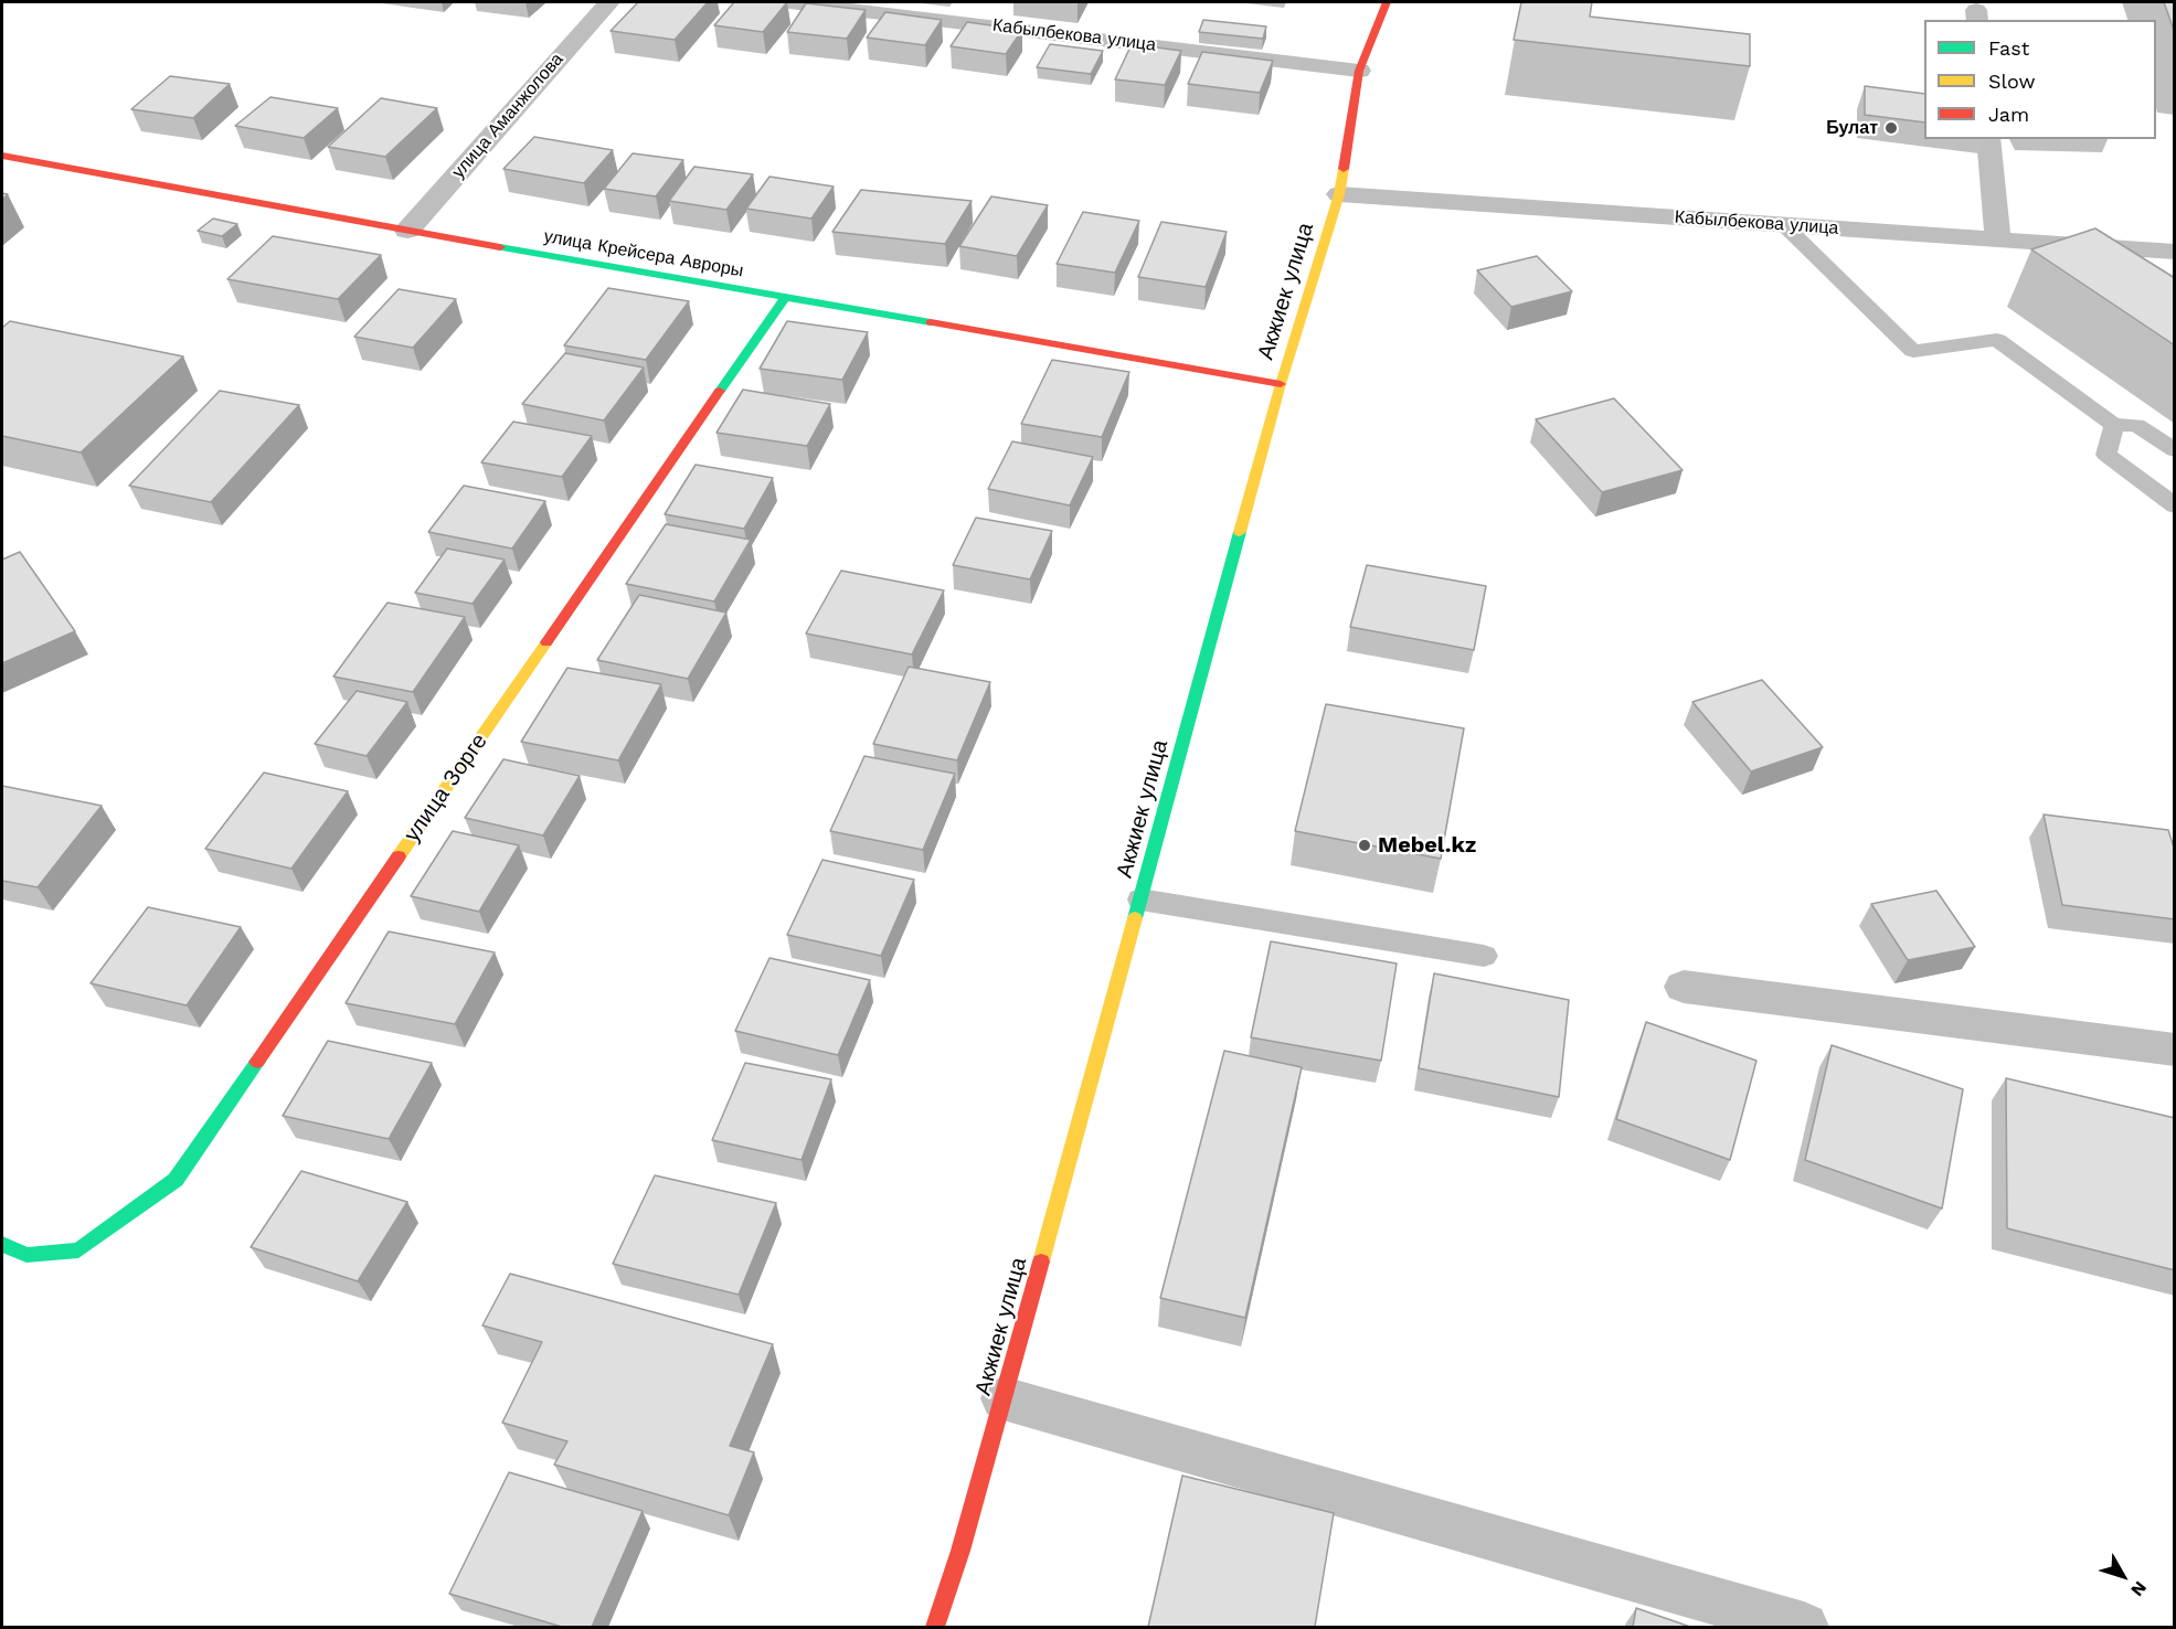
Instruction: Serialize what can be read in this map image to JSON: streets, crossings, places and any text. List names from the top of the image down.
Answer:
{
  "streets": {
    "street": [
      "Кабылбекова улица",
      "улица Аманжолова",
      "улица Крейсера Авроры",
      "Акжиек улица",
      "улица Зорге"
    ]
  },
  "crossings": [
    ["Кабылбекова улица", "Акжиек улица"],
    ["улица Аманжолова", "улица Крейсера Авроры"],
    ["улица Крейсера Авроры", "Акжиек улица"],
    ["улица Крейсера Авроры", "улица Зорге"]
  ],
  "places": ["Булат", "Mebel.kz"],
  "legend": ["Fast", "Slow", "Jam"],
  "north": "bottom right"
}
